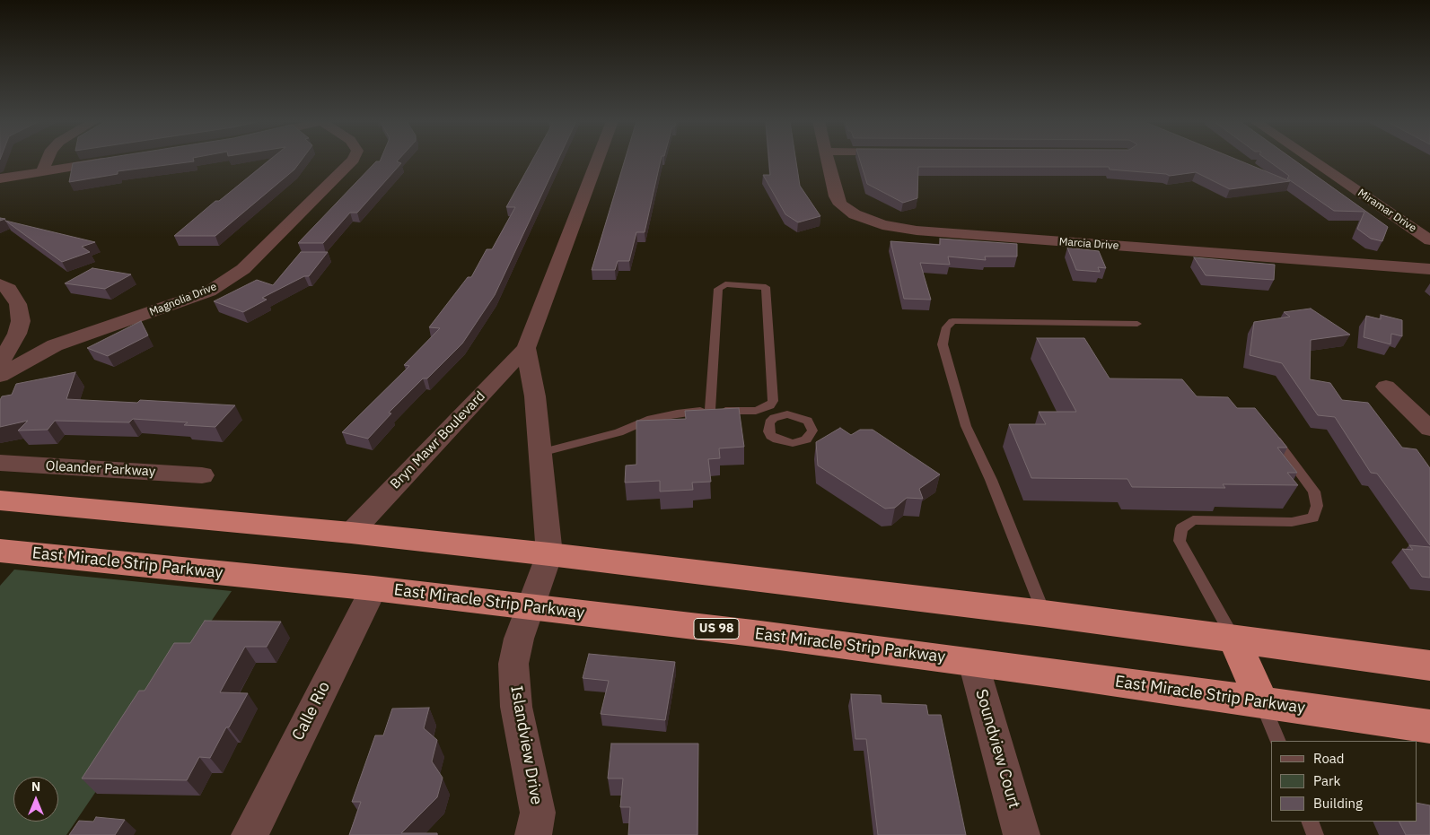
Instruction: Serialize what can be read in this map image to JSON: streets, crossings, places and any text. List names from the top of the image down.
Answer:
{
  "streets": {
    "highway": ["East Miracle Strip Parkway", "US 98"],
    "street": [
      "Miramar Drive",
      "Marcia Drive",
      "Magnolia Drive",
      "Bryn Mawr Boulevard",
      "Oleander Parkway",
      "Calle Rio",
      "Islandview Drive",
      "Soundview Court"
    ]
  },
  "crossings": [
    ["East Miracle Strip Parkway", "Calle Rio"],
    ["East Miracle Strip Parkway", "Islandview Drive"],
    ["East Miracle Strip Parkway", "Soundview Court"]
  ],
  "legend": ["Road", "Park", "Building"],
  "north": "top"
}
